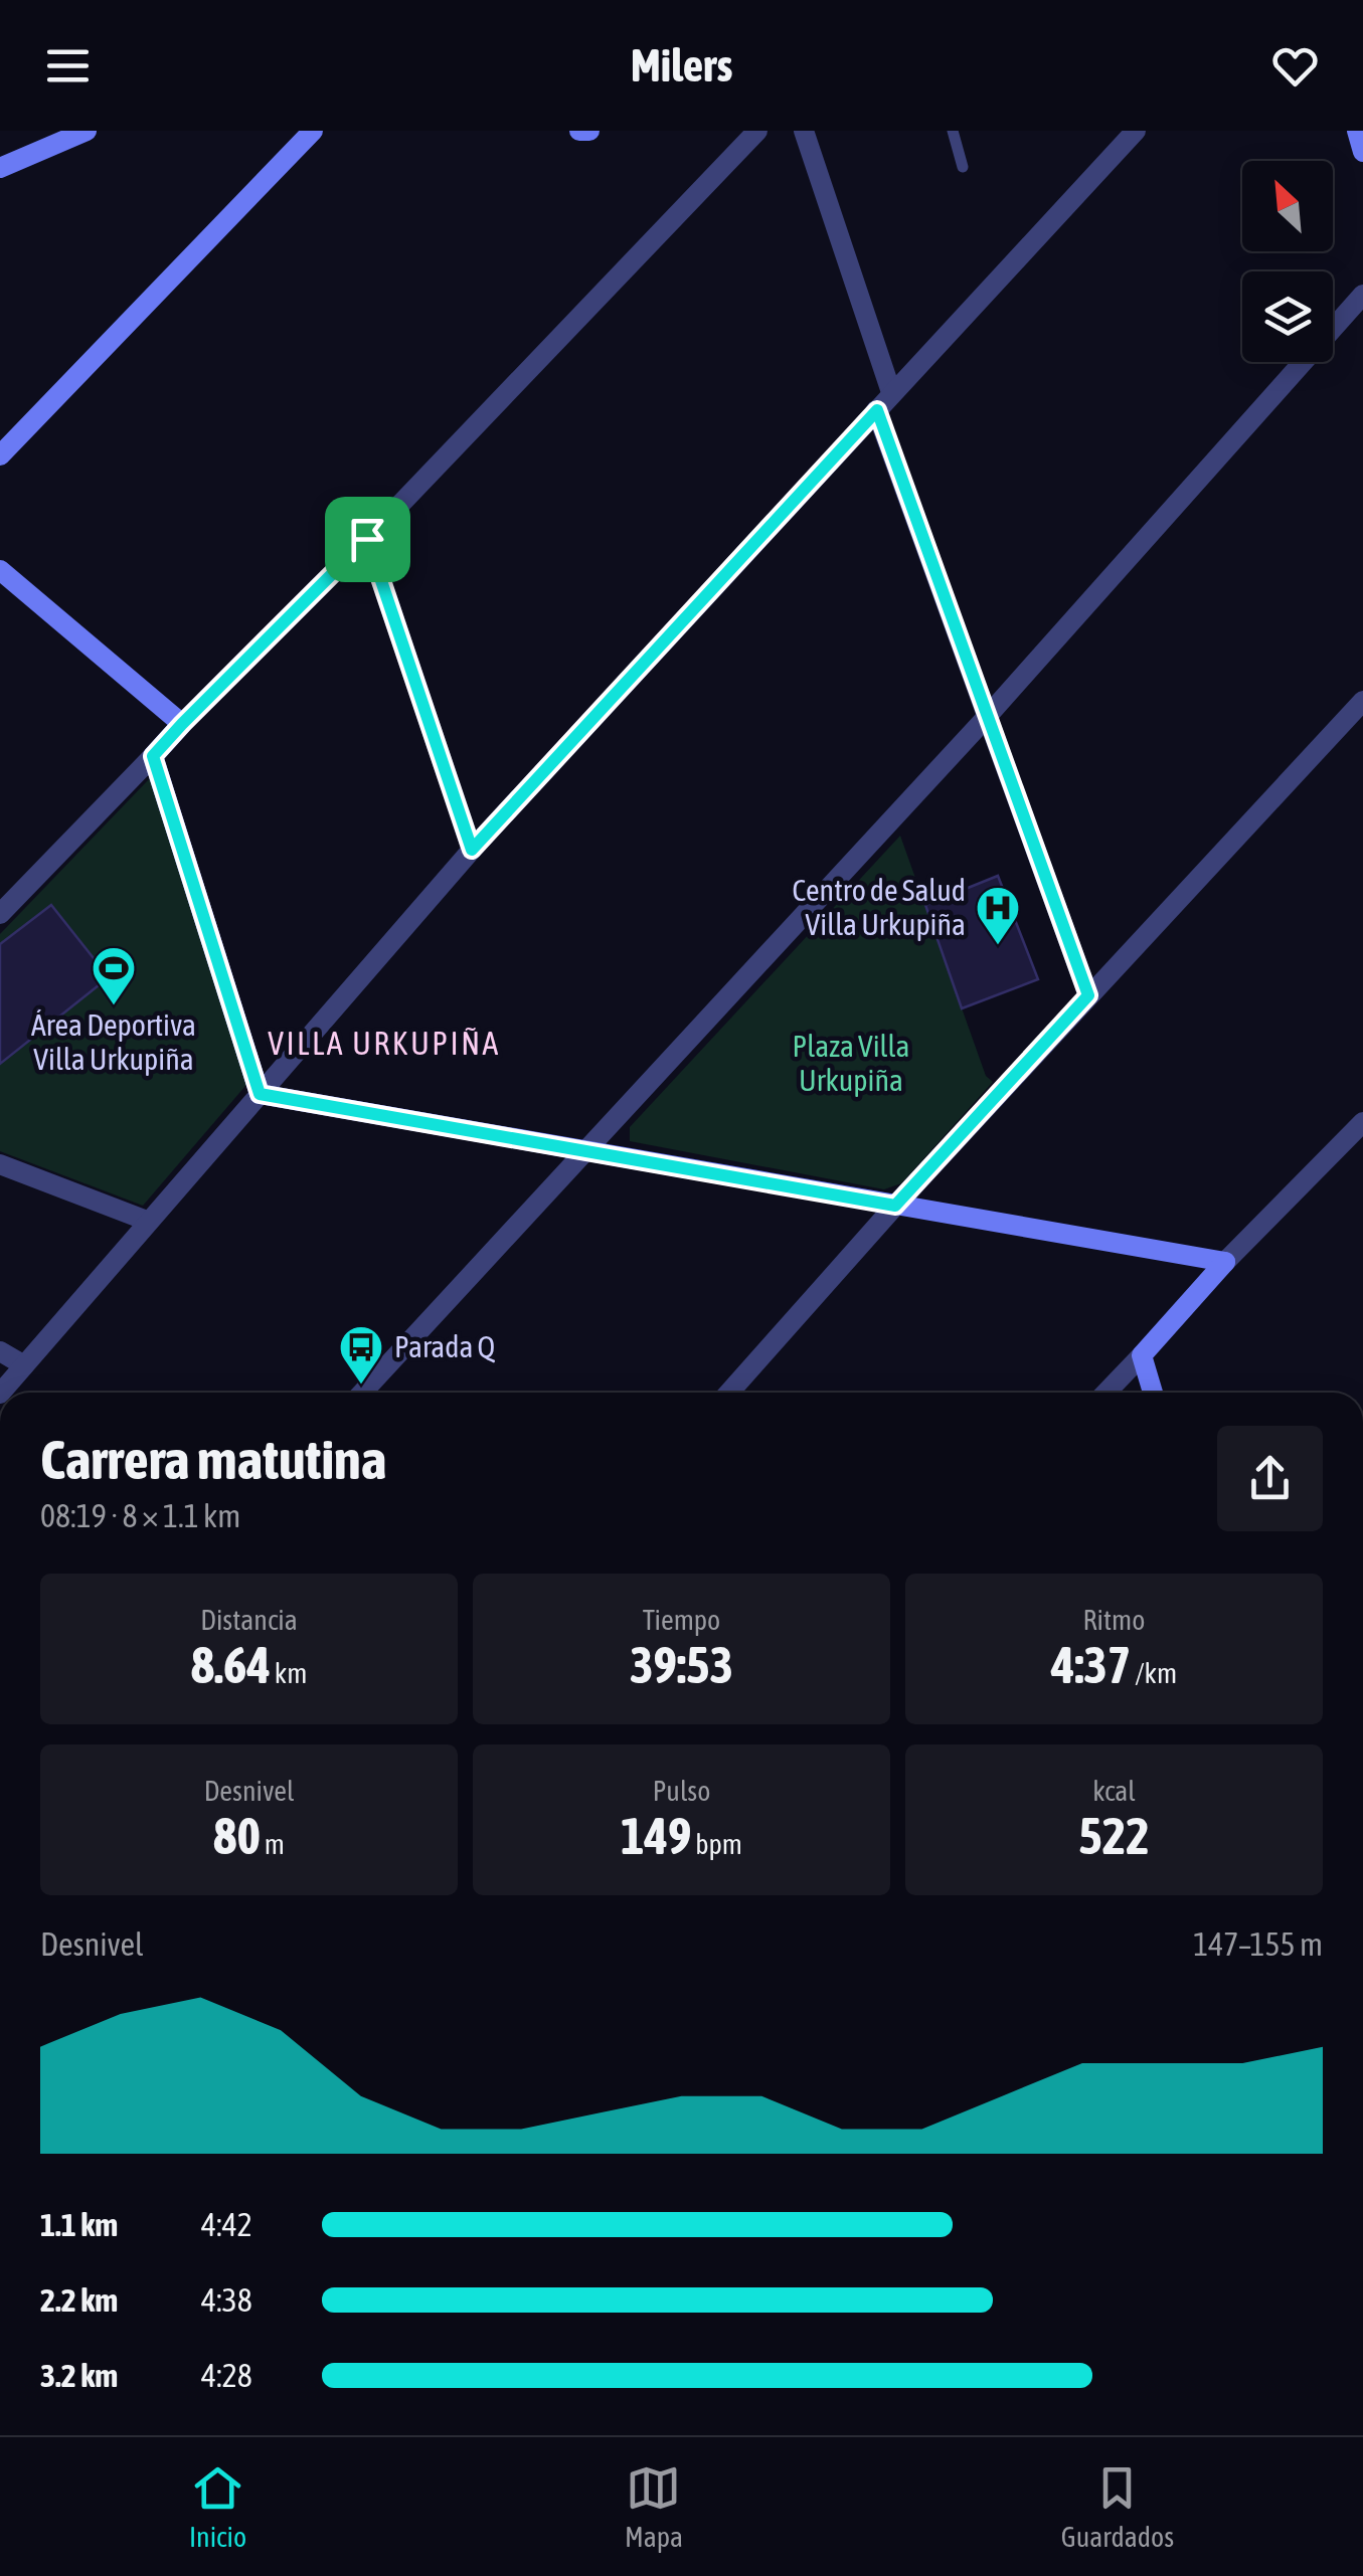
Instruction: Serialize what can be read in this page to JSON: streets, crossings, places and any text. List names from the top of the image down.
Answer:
{
  "districts": ["VILLA URKUPIÑA"],
  "parks": ["Plaza Villa Urkupiña"],
  "places": {
    "hospital": ["Centro de Salud Villa Urkupiña"],
    "sports": ["Área Deportiva Villa Urkupiña"],
    "bus stop": ["Parada Q"]
  },
  "north": "top left",
  "page": {
    "header": "Milers",
    "heading": ["Carrera matutina", "08:19 · 8 × 1.1 km"],
    "stats": [
      ["Distancia", "8.64 km"],
      ["Tiempo", "39:53"],
      ["Ritmo", "4:37 /km"],
      ["Desnivel", "80 m"],
      ["Pulso", "149 bpm"],
      ["kcal", "522"]
    ],
    "chart": ["Desnivel", "147–155 m"],
    "list": [
      {
        "name": "1.1 km",
        "note": "4:42"
      },
      {
        "name": "2.2 km",
        "note": "4:38"
      },
      {
        "name": "3.2 km",
        "note": "4:28"
      }
    ],
    "tabs": ["Inicio", "Mapa", "Guardados"]
  }
}
